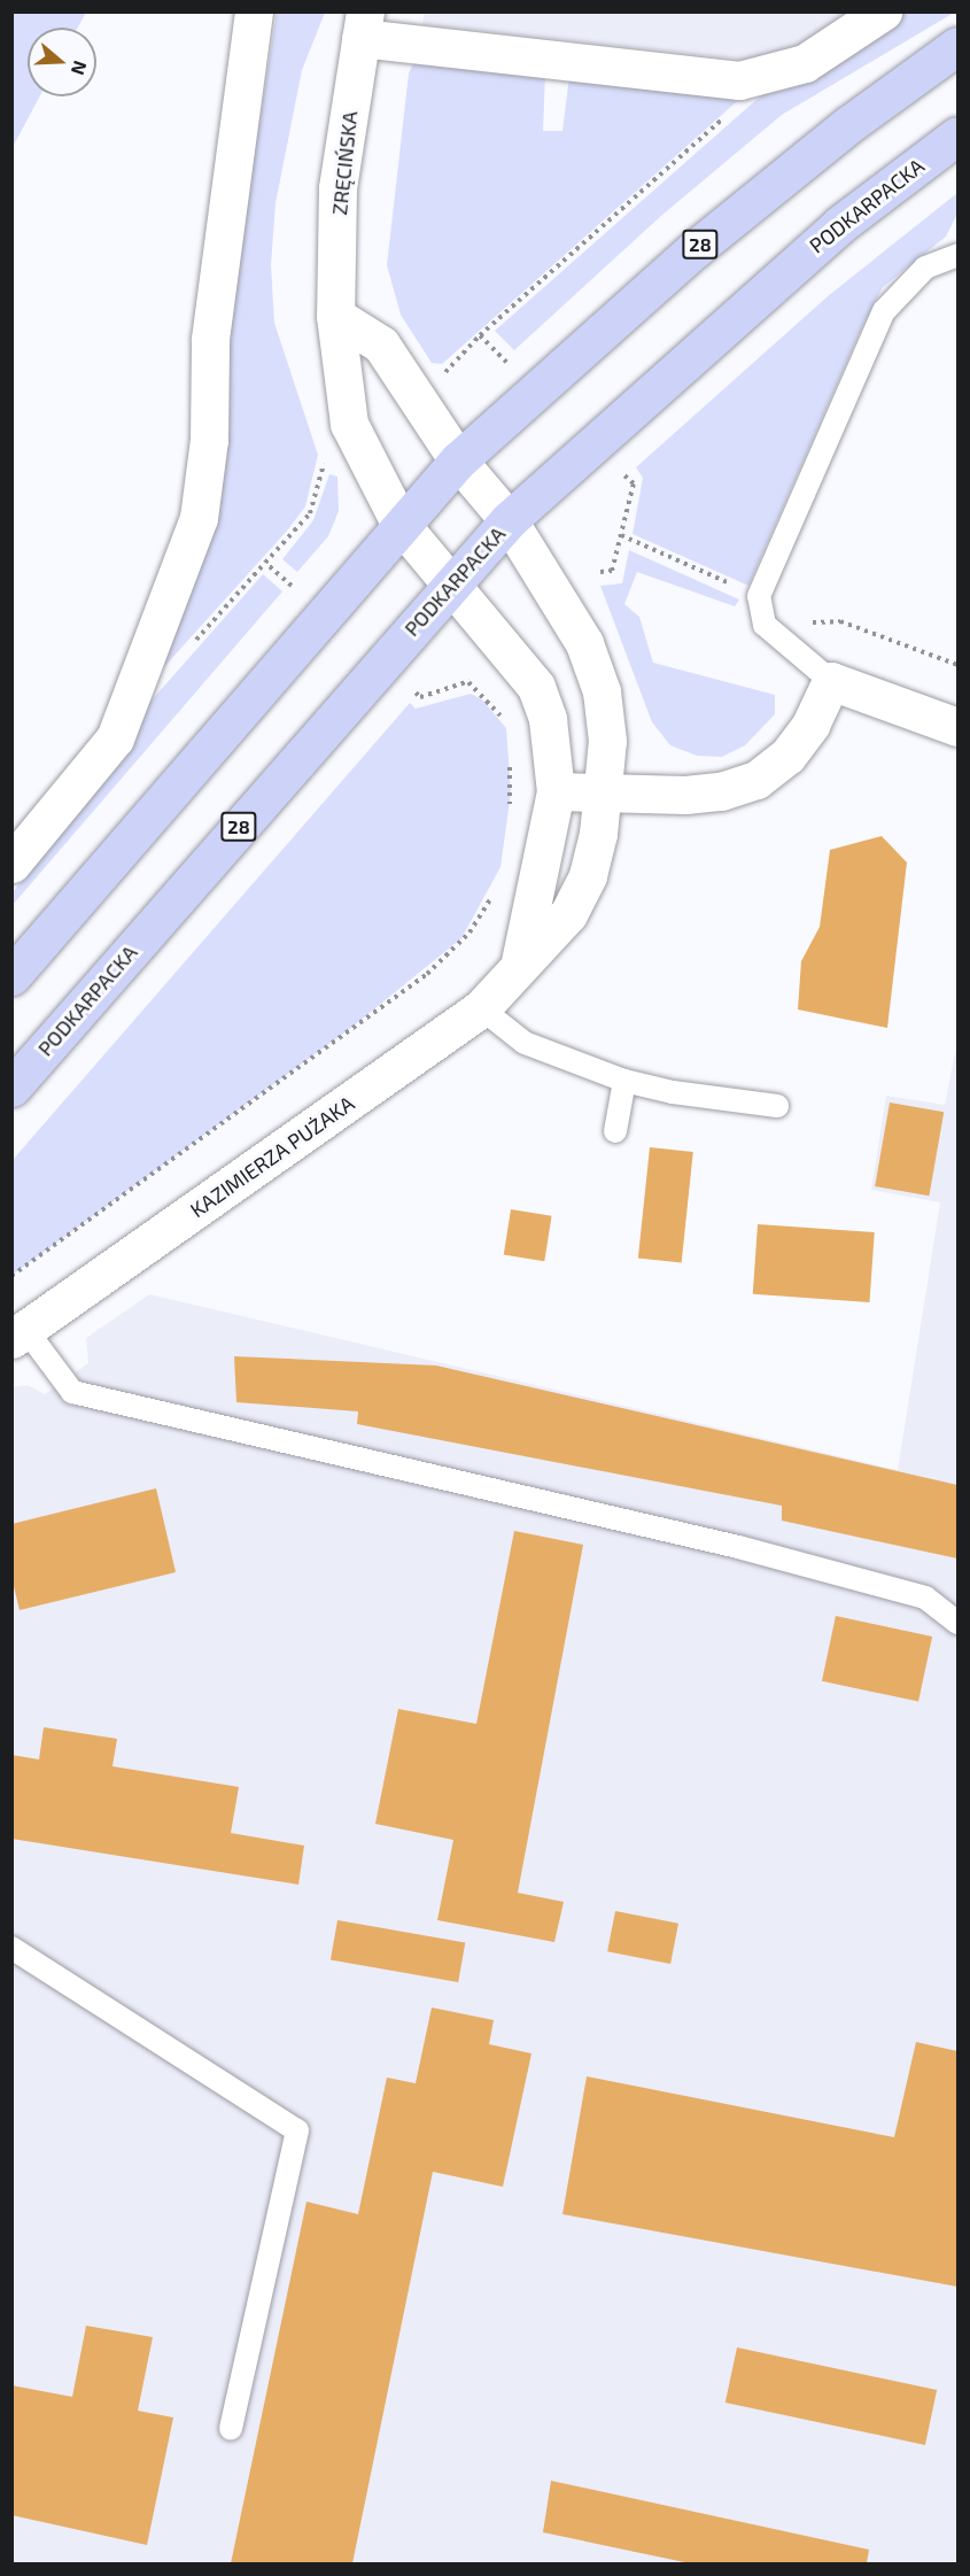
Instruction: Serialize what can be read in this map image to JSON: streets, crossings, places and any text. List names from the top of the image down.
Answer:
{
  "streets": {
    "main road": ["PODKARPACKA", "28"],
    "street": ["ZRĘCIŃSKA", "KAZIMIERZA PUŻAKA"]
  },
  "crossings": [
    ["ZRĘCIŃSKA", "PODKARPACKA"],
    ["ZRĘCIŃSKA", "28"],
    ["ZRĘCIŃSKA", "KAZIMIERZA PUŻAKA"],
    ["PODKARPACKA", "KAZIMIERZA PUŻAKA"]
  ],
  "north": "right"
}
